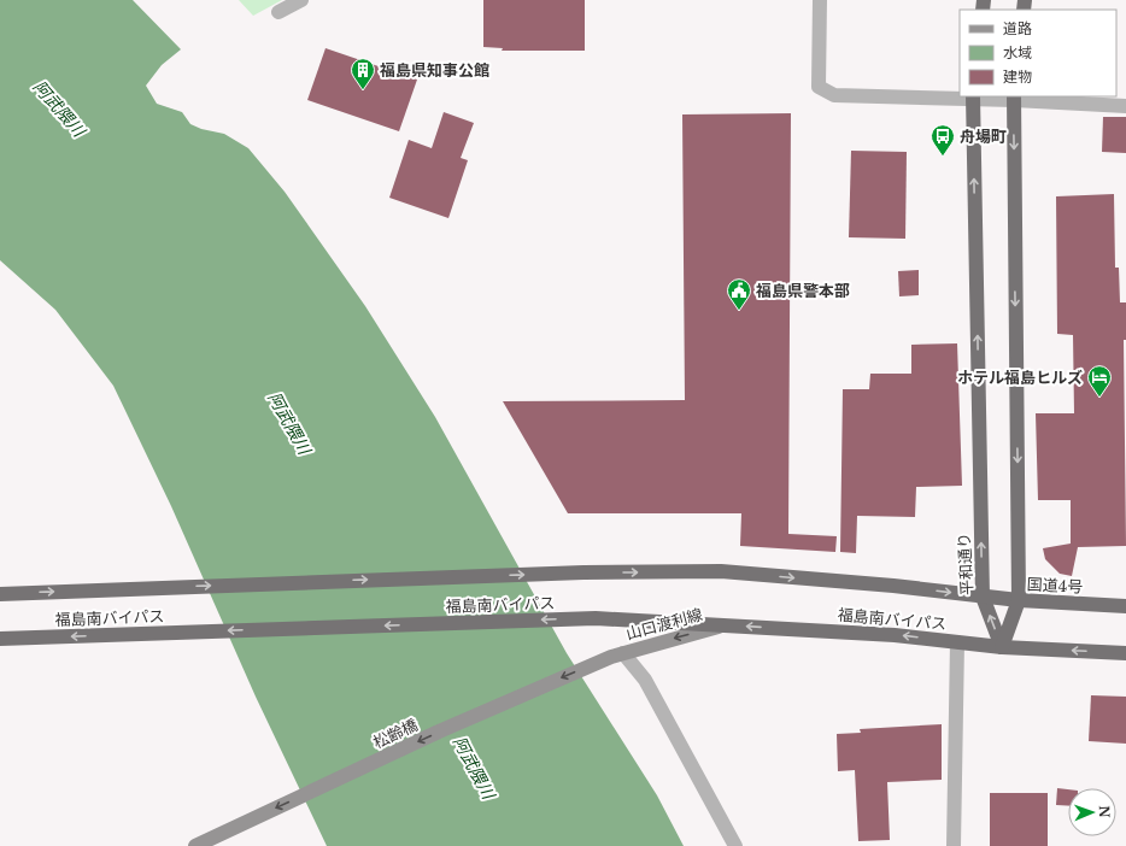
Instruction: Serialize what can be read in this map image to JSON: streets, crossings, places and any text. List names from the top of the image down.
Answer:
{
  "streets": {
    "highway": ["平和通り", "国道4号", "福島南バイパス"],
    "main road": ["山口渡利線", "松齢橋"]
  },
  "crossings": [
    ["平和通り", "国道4号"],
    ["平和通り", "福島南バイパス"],
    ["国道4号", "福島南バイパス"],
    ["福島南バイパス", "山口渡利線"],
    ["山口渡利線", "松齢橋"]
  ],
  "one_way": ["山口渡利線", "松齢橋"],
  "water": ["阿武隈川"],
  "places": {
    "building": ["福島県知事公館"],
    "bus stop": ["舟場町"],
    "public building": ["福島県警本部"],
    "hotel": ["ホテル福島ヒルズ"]
  },
  "legend": ["道路", "水域", "建物"],
  "north": "right"
}
